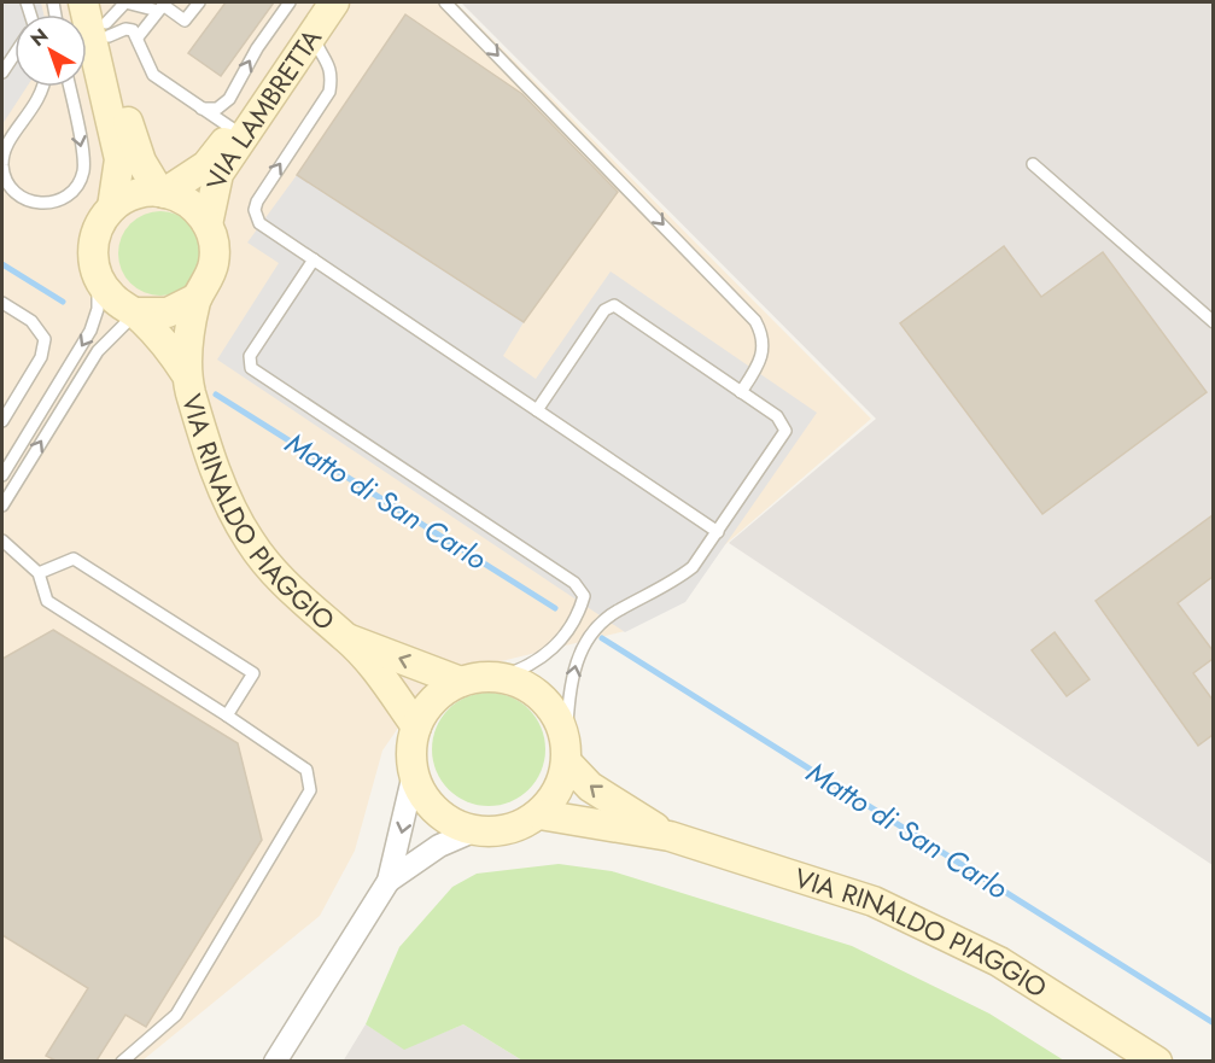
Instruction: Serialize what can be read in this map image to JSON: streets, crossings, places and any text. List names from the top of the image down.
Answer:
{
  "streets": {
    "street": ["VIA LAMBRETTA", "VIA RINALDO PIAGGIO"]
  },
  "crossings": [
    ["VIA LAMBRETTA", "VIA RINALDO PIAGGIO"]
  ],
  "water": ["Matto di San Carlo"],
  "north": "top left"
}
